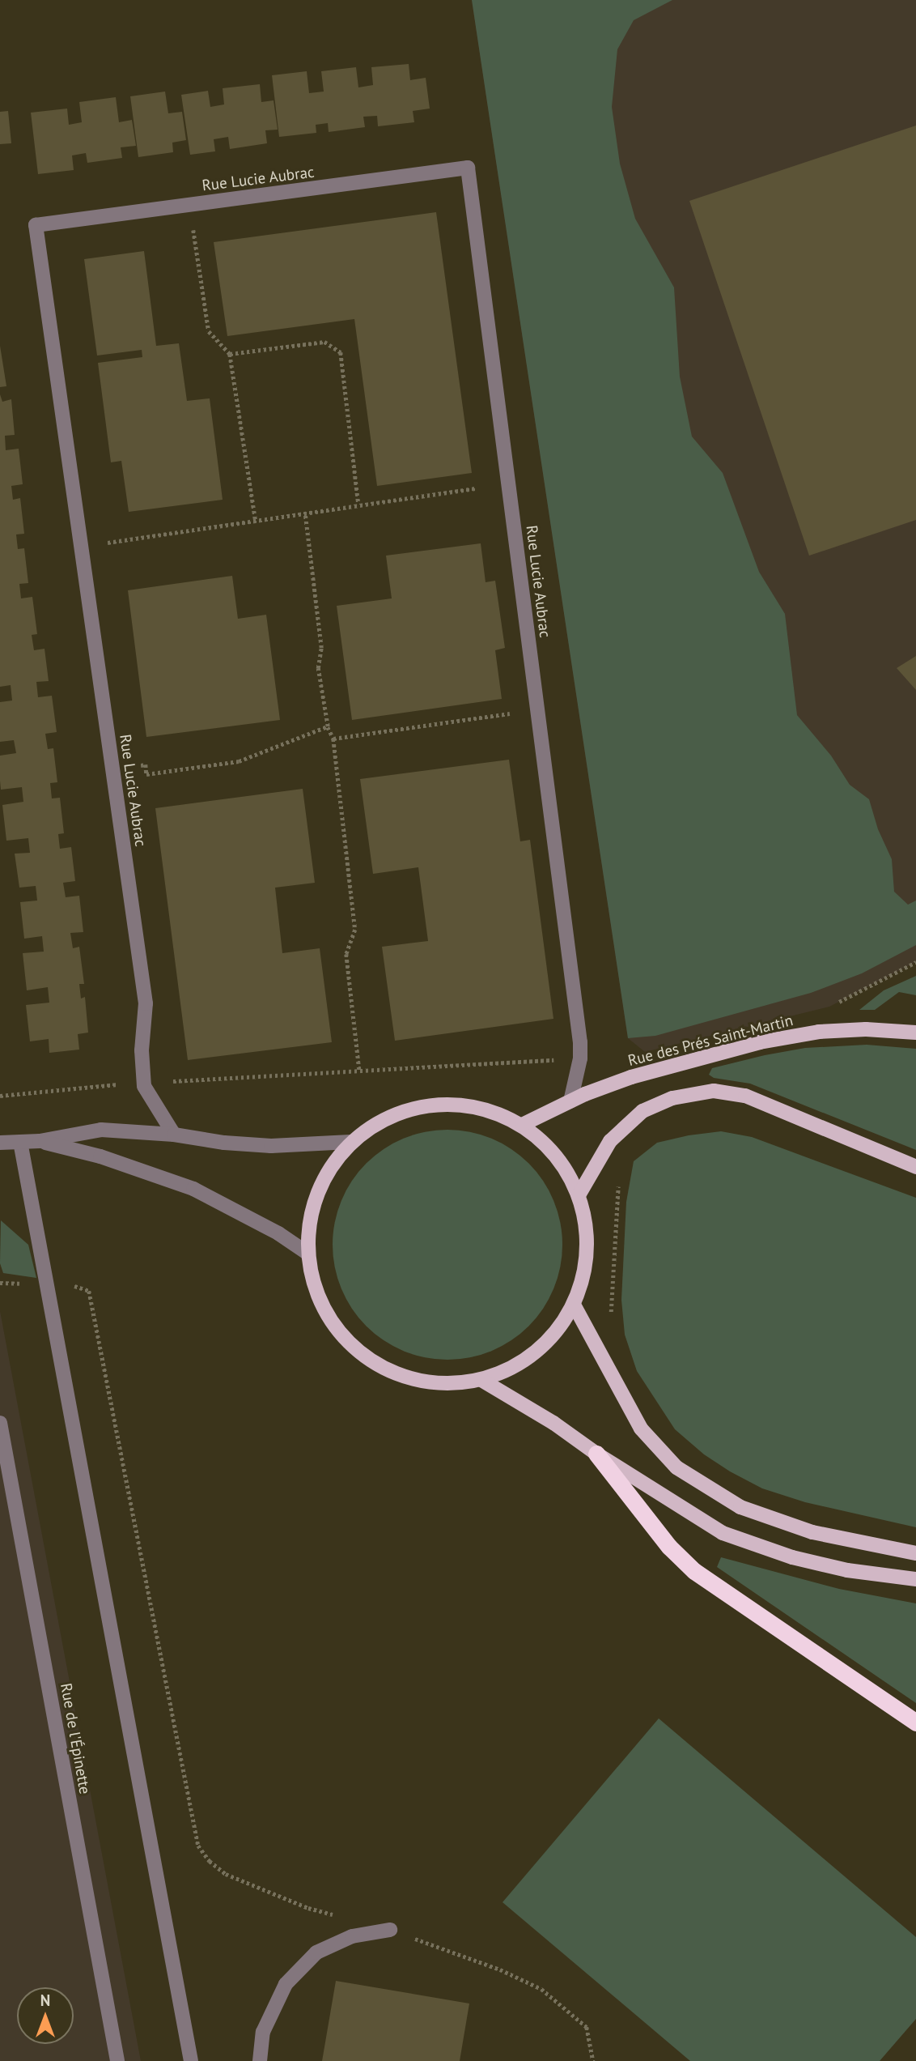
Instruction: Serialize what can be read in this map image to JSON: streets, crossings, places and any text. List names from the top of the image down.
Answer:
{
  "streets": {
    "main road": ["Rue des Prés Saint-Martin"],
    "street": ["Rue Lucie Aubrac", "Rue de l'Épinette"]
  },
  "crossings": [
    ["Rue Lucie Aubrac", "Rue des Prés Saint-Martin"]
  ],
  "north": "top"
}
